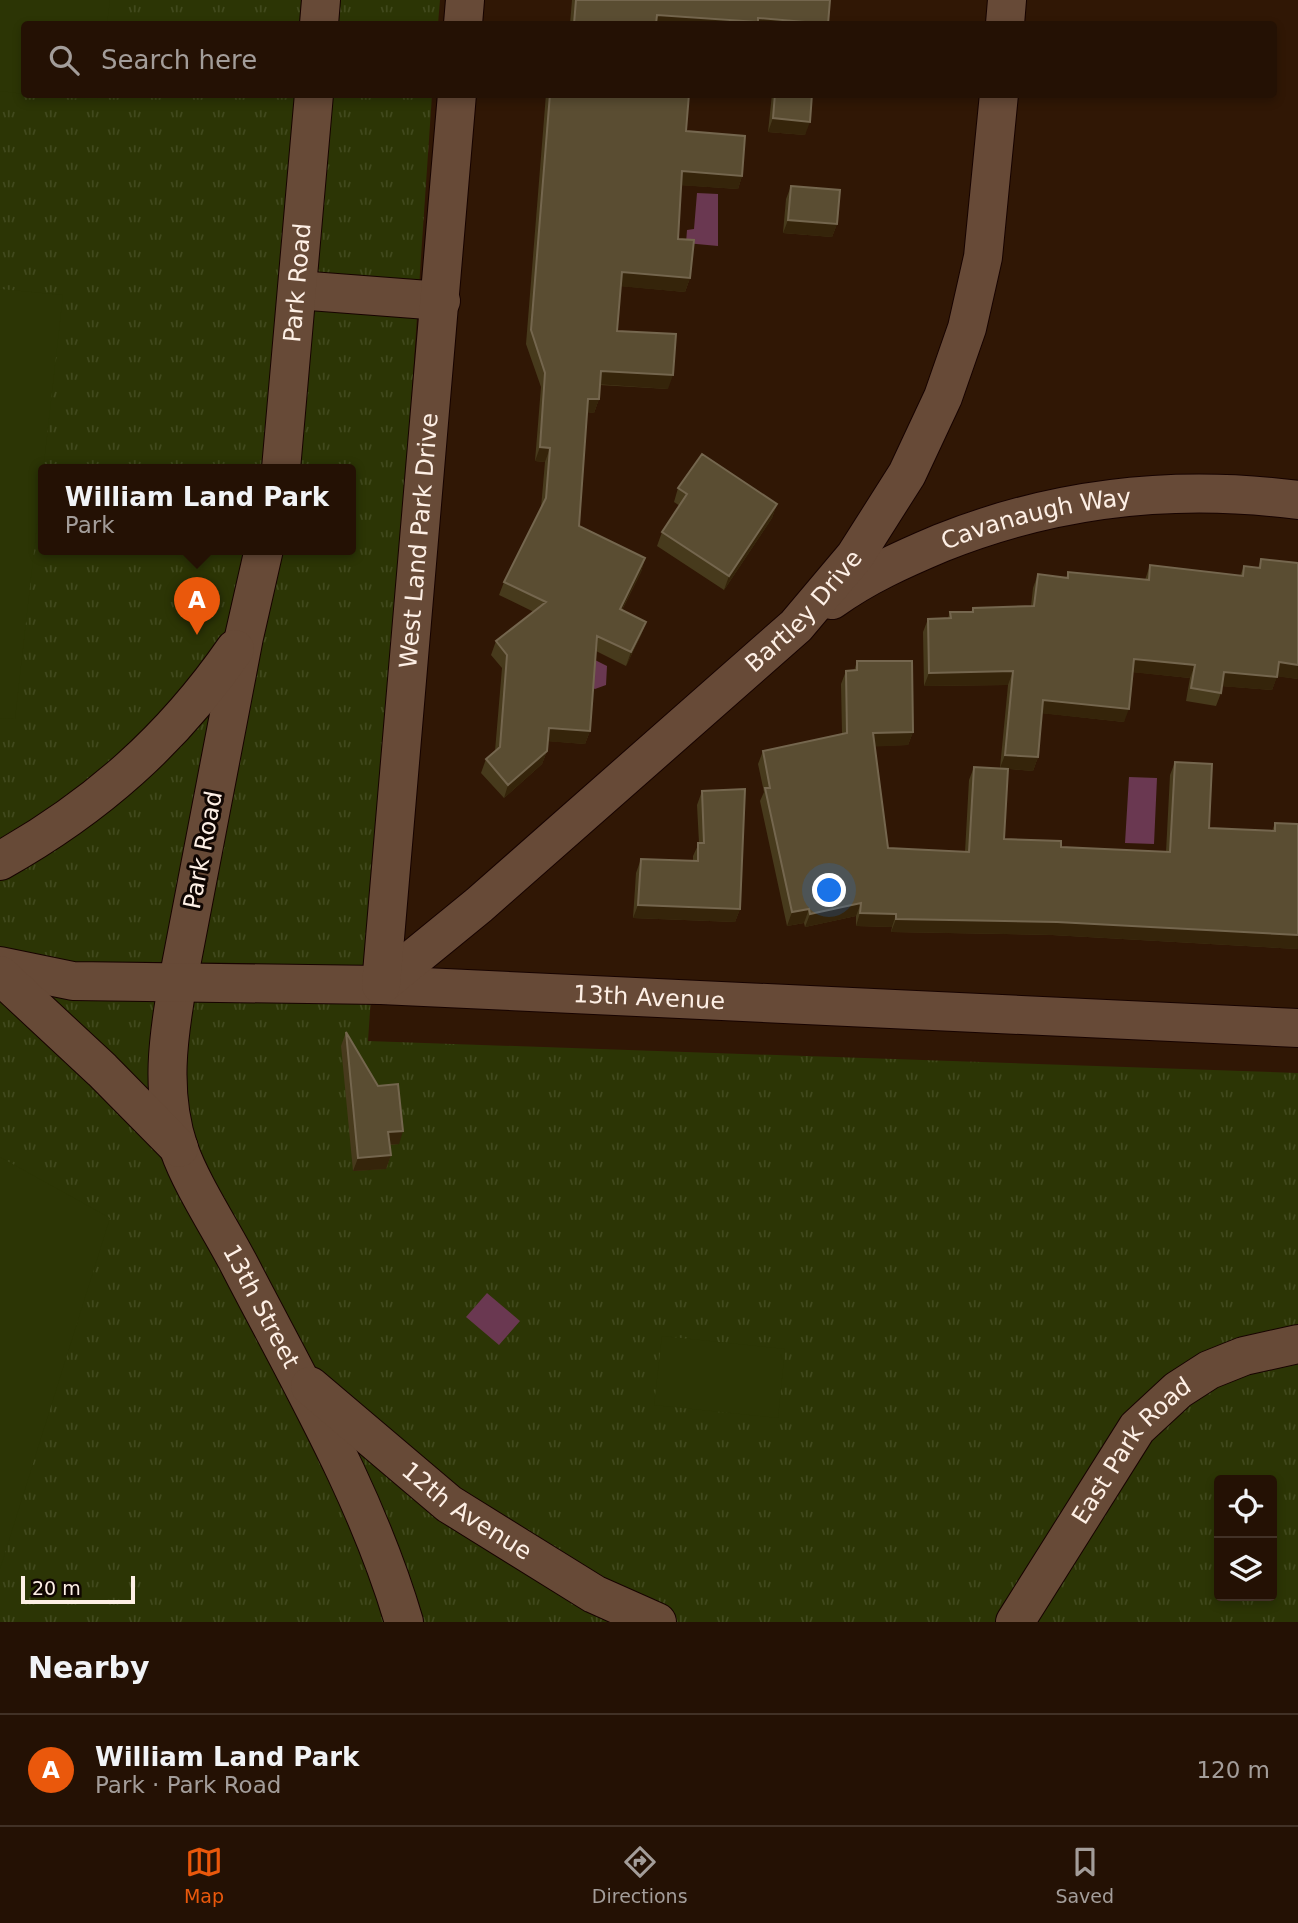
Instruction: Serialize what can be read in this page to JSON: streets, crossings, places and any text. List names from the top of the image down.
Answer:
{
  "streets": {
    "street": [
      "Park Road",
      "Cavanaugh Way",
      "West Land Park Drive",
      "Bartley Drive",
      "13th Avenue",
      "13th Street",
      "East Park Road",
      "12th Avenue"
    ]
  },
  "crossings": [
    ["Park Road", "13th Avenue"],
    ["Park Road", "13th Street"],
    ["Cavanaugh Way", "Bartley Drive"],
    ["West Land Park Drive", "Bartley Drive"],
    ["West Land Park Drive", "13th Avenue"],
    ["Bartley Drive", "13th Avenue"],
    ["13th Avenue", "13th Street"],
    ["13th Street", "12th Avenue"]
  ],
  "scale_bar": "20 m",
  "page": {
    "search": "Search here",
    "popup": ["William Land Park", "Park"],
    "pins": "A",
    "scale": "20 m",
    "heading": "Nearby",
    "list": [
      {
        "mark": "A",
        "name": "William Land Park",
        "note": "Park · Park Road",
        "value": "120 m"
      }
    ],
    "nav": ["Map", "Directions", "Saved"]
  }
}
